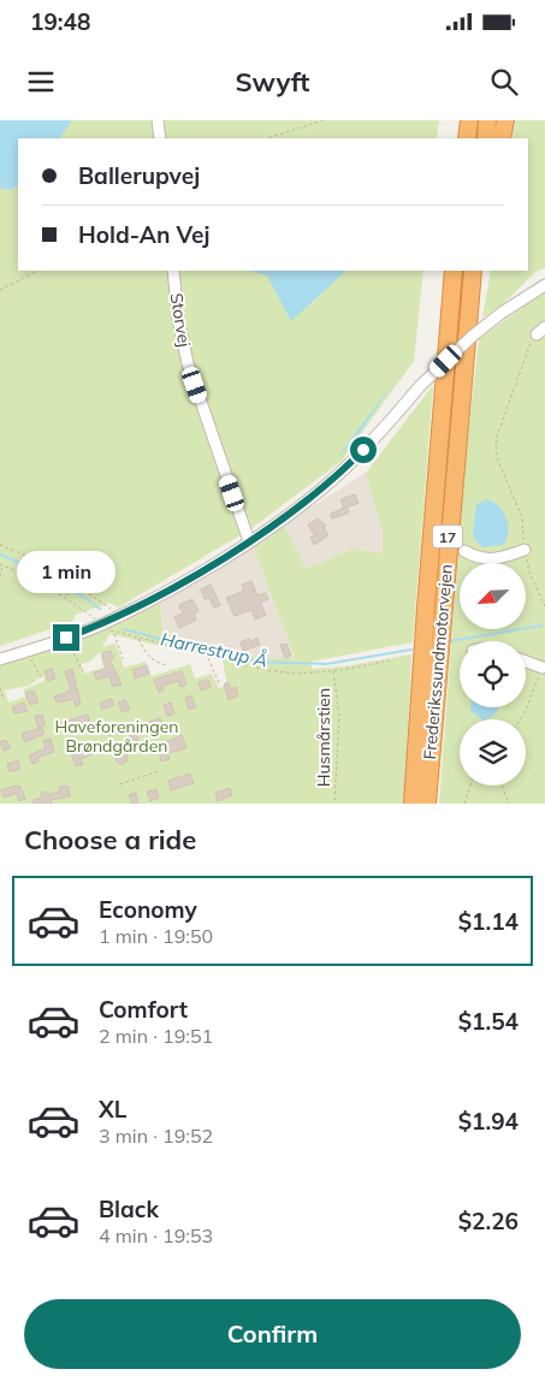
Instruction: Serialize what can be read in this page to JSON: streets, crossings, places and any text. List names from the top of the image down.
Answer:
{
  "streets": {
    "highway": ["17", "Frederikssundmotorvejen"],
    "street": ["Storvej"],
    "path": ["Husmårstien"]
  },
  "water": ["Harrestrup Å"],
  "parks": ["Haveforeningen Brøndgården"],
  "north": "bottom left",
  "page": {
    "status": "19:48",
    "header": "Swyft",
    "banner": ["Ballerupvej", "Hold-An Vej"],
    "bubble": "1 min",
    "heading": "Choose a ride",
    "list": [
      {
        "name": "Economy",
        "note": "1 min · 19:50",
        "value": "$1.14"
      },
      {
        "name": "Comfort",
        "note": "2 min · 19:51",
        "value": "$1.54"
      },
      {
        "name": "XL",
        "note": "3 min · 19:52",
        "value": "$1.94"
      },
      {
        "name": "Black",
        "note": "4 min · 19:53",
        "value": "$2.26"
      }
    ],
    "buttons": "Confirm"
  }
}
